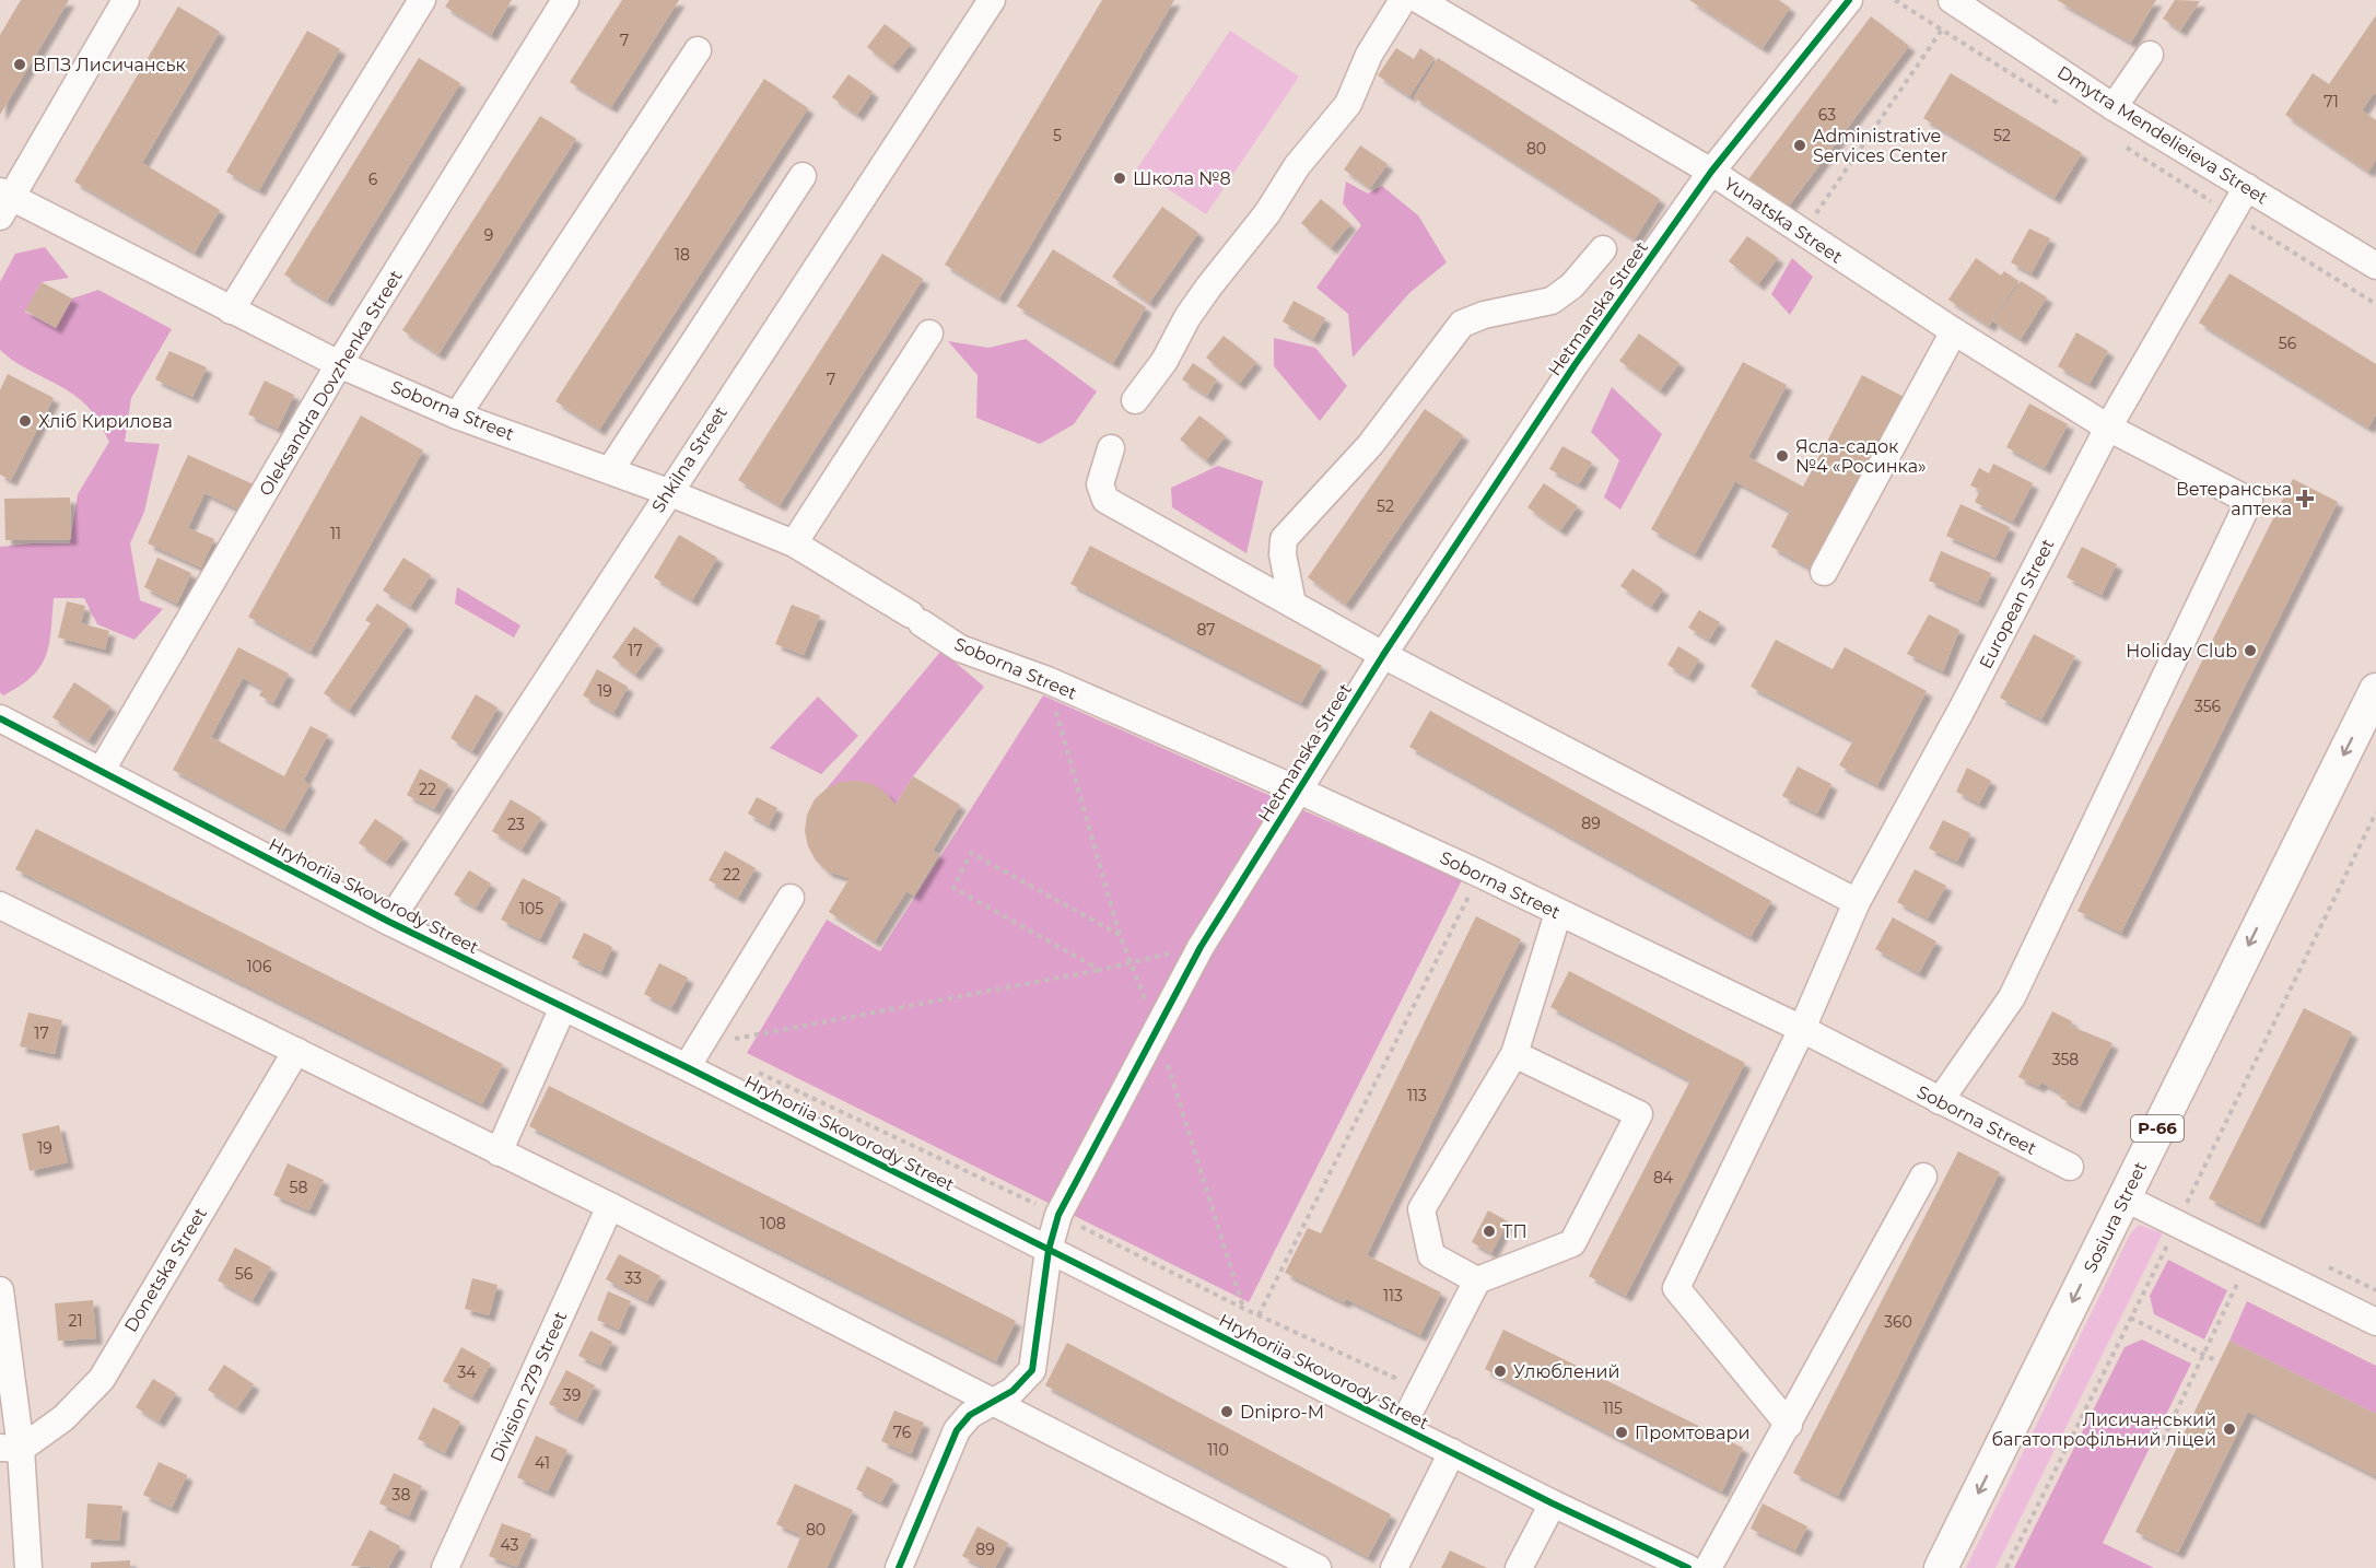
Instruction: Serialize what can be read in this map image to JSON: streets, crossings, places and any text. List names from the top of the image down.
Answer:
{
  "streets": {
    "main road": ["Р-66", "Sosiura Street"],
    "street": [
      "Dmytra Mendelieieva Street",
      "Yunatska Street",
      "Hetmanska Street",
      "Oleksandra Dovzhenka Street",
      "Soborna Street",
      "Shkilna Street",
      "European Street",
      "Hryhoriia Skovorody Street",
      "Donetska Street",
      "Division 279 Street"
    ]
  },
  "crossings": [
    ["Dmytra Mendelieieva Street", "European Street"],
    ["Yunatska Street", "Hetmanska Street"],
    ["Yunatska Street", "Soborna Street"],
    ["Yunatska Street", "European Street"],
    ["Hetmanska Street", "Soborna Street"],
    ["Hetmanska Street", "Hryhoriia Skovorody Street"],
    ["Oleksandra Dovzhenka Street", "Soborna Street"],
    ["Oleksandra Dovzhenka Street", "Hryhoriia Skovorody Street"],
    ["Soborna Street", "Shkilna Street"],
    ["Soborna Street", "European Street"],
    ["Shkilna Street", "Hryhoriia Skovorody Street"]
  ],
  "one_way": ["Sosiura Street"],
  "places": {
    "other": [
      "ВПЗ Лисичанськ",
      "Administrative Services Center",
      "Школа №8",
      "Хліб Кирилова",
      "Ясла-садок №4 «Росинка»",
      "Holiday Club",
      "ТП",
      "Улюблений",
      "Dnipro-M",
      "Лисичанський багатопрофільний ліцей",
      "Промтовари"
    ],
    "health": ["Ветеранська аптека"]
  },
  "house_numbers": [
    "7",
    "71",
    "63",
    "5",
    "52",
    "80",
    "6",
    "9",
    "18",
    "56",
    "7",
    "52",
    "11",
    "87",
    "17",
    "19",
    "356",
    "22",
    "89",
    "23",
    "22",
    "105",
    "106",
    "17",
    "358",
    "113",
    "19",
    "84",
    "58",
    "108",
    "56",
    "33",
    "113",
    "21",
    "360",
    "34",
    "39",
    "115",
    "76",
    "110",
    "41",
    "38",
    "80",
    "43",
    "89"
  ]
}
